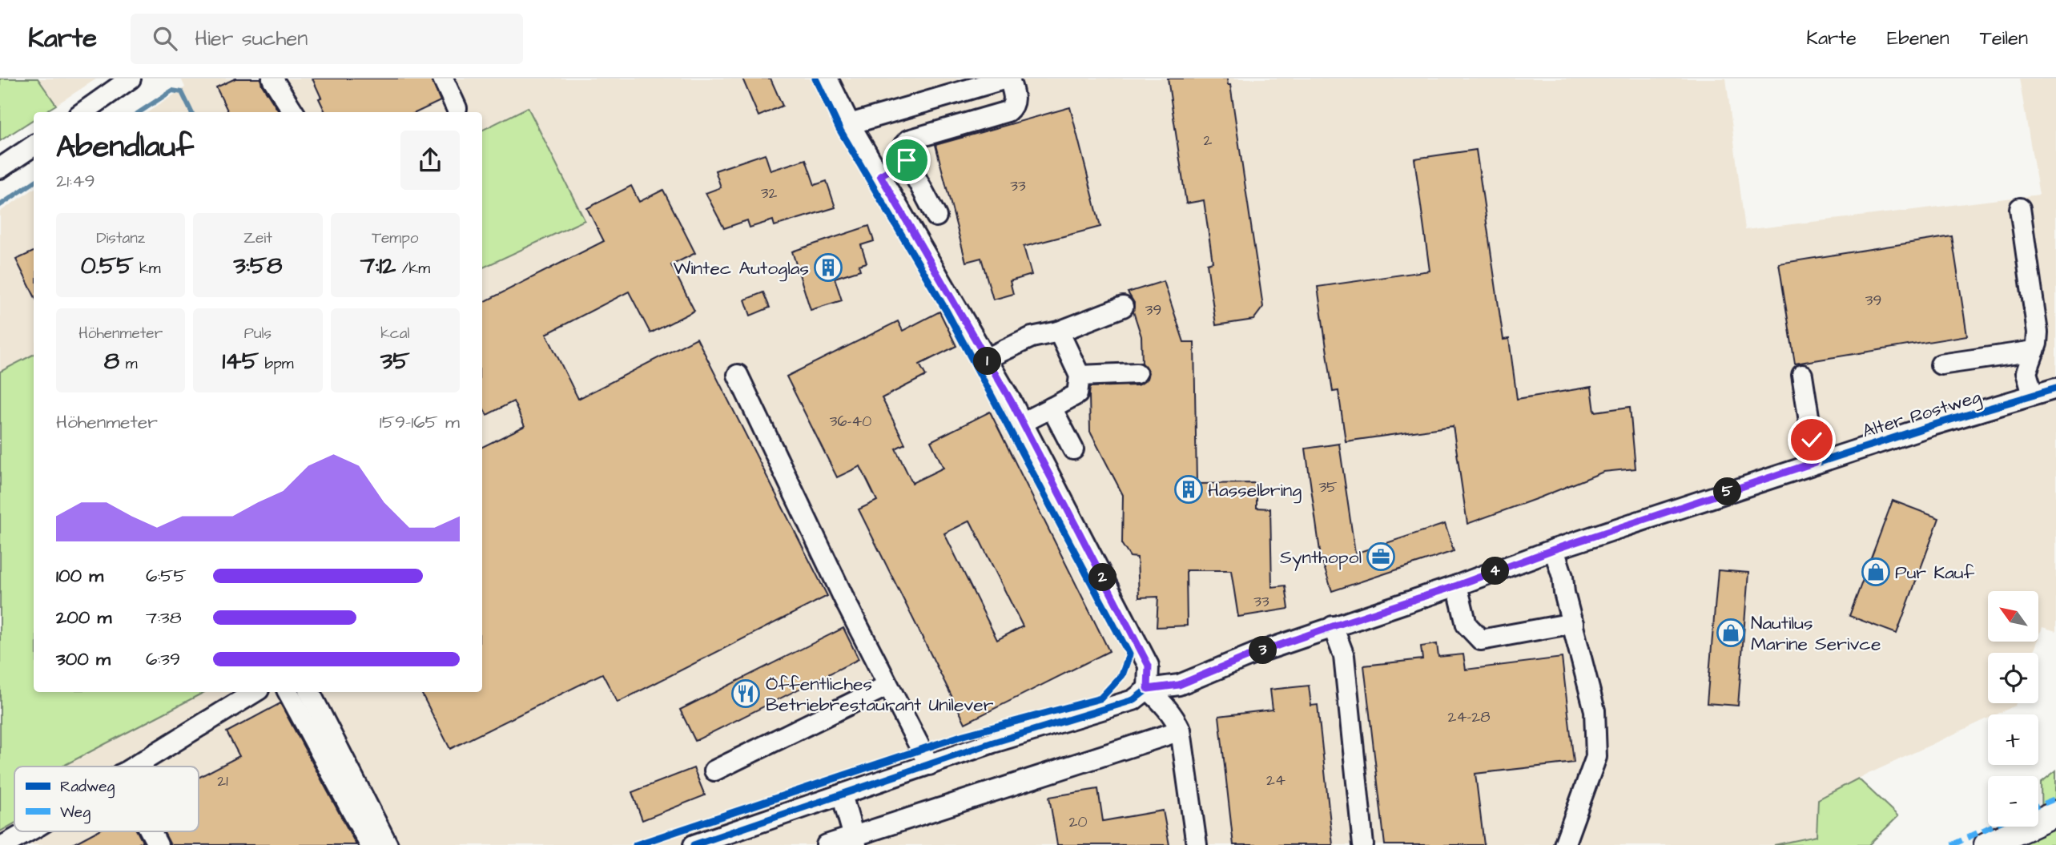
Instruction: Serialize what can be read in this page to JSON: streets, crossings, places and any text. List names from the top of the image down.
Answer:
{
  "streets": {
    "street": ["Alter Postweg"]
  },
  "places": {
    "building": ["Wintec Autoglas", "Hasselbring"],
    "office": ["Synthopol"],
    "shop": ["Pur Kauf", "Nautilus Marine Serivce"],
    "restaurant": ["Öffentliches Betriebrestaurant Unilever"]
  },
  "house_numbers": [
    "2",
    "33",
    "32",
    "39",
    "39",
    "36-40",
    "35",
    "33",
    "24-28",
    "24",
    "21",
    "20"
  ],
  "legend": ["Radweg", "Weg"],
  "north": "top left",
  "page": {
    "header": "Karte",
    "search": "Hier suchen",
    "nav": ["Karte", "Ebenen", "Teilen"],
    "heading": ["Abendlauf", "21:49"],
    "stats": [
      ["Distanz", "0.55 km"],
      ["Zeit", "3:58"],
      ["Tempo", "7:12 /km"],
      ["Höhenmeter", "8 m"],
      ["Puls", "145 bpm"],
      ["kcal", "35"]
    ],
    "pins": [
      "1",
      "5",
      "4",
      "2",
      "3"
    ],
    "chart": ["Höhenmeter", "159–165 m"],
    "list": [
      {
        "name": "100 m",
        "note": "6:55"
      },
      {
        "name": "200 m",
        "note": "7:38"
      },
      {
        "name": "300 m",
        "note": "6:39"
      }
    ],
    "map_buttons": ["+", "−"]
  }
}
